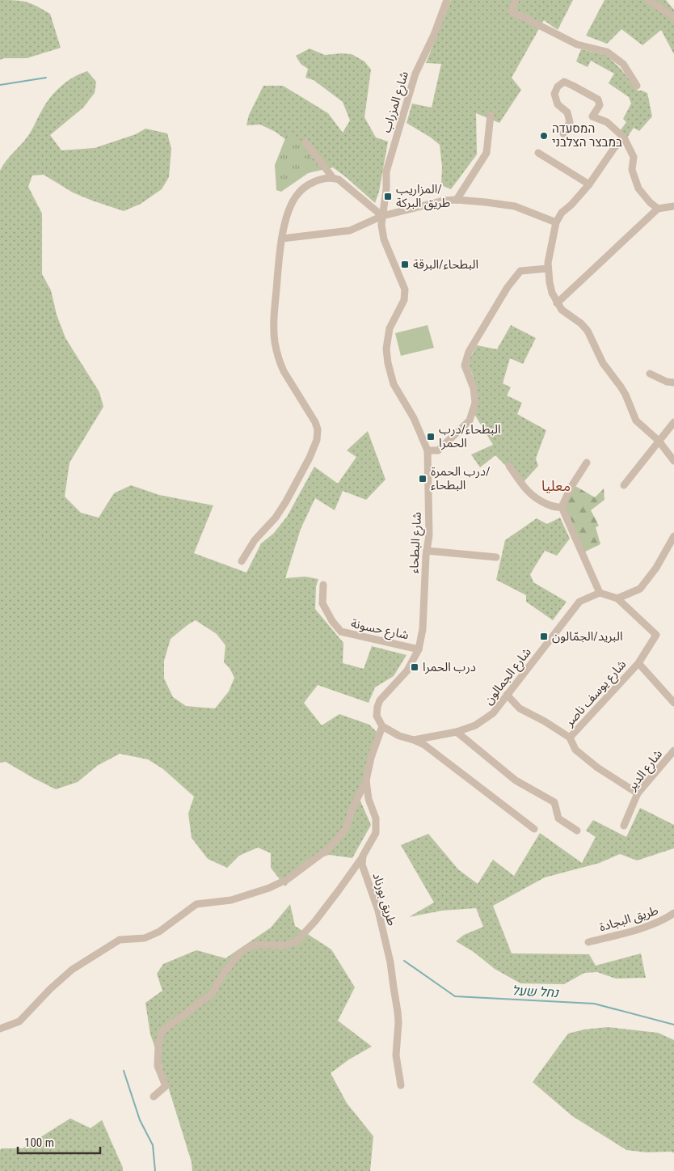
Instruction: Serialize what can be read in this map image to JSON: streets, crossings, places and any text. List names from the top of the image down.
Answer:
{
  "streets": {
    "street": [
      "شارع المزراب",
      "شارع البطحاء",
      "شارع حسونة",
      "شارع الجمالون",
      "شارع يوسف ناصر",
      "شارع الدير",
      "طريق بورناد",
      "طريق البجادة"
    ]
  },
  "crossings": [
    ["شارع المزراب", "شارع البطحاء"],
    ["شارع البطحاء", "شارع حسونة"],
    ["شارع البطحاء", "شارع الجمالون"],
    ["شارع الجمالون", "شارع يوسف ناصر"],
    ["شارع يوسف ناصر", "شارع الدير"]
  ],
  "districts": ["معليا"],
  "water": ["נחל שעל"],
  "places": {
    "other": ["המסעדה במבצר הצלבני"],
    "transit": [
      "المزاريب/ طريق البركة",
      "البطحاء/البرقة",
      "البطحاء/درب الحمرا",
      "درب الحمرة/ البطحاء",
      "البريد/الجمّالون",
      "درب الحمرا"
    ]
  },
  "scale_bar": "100 m"
}
